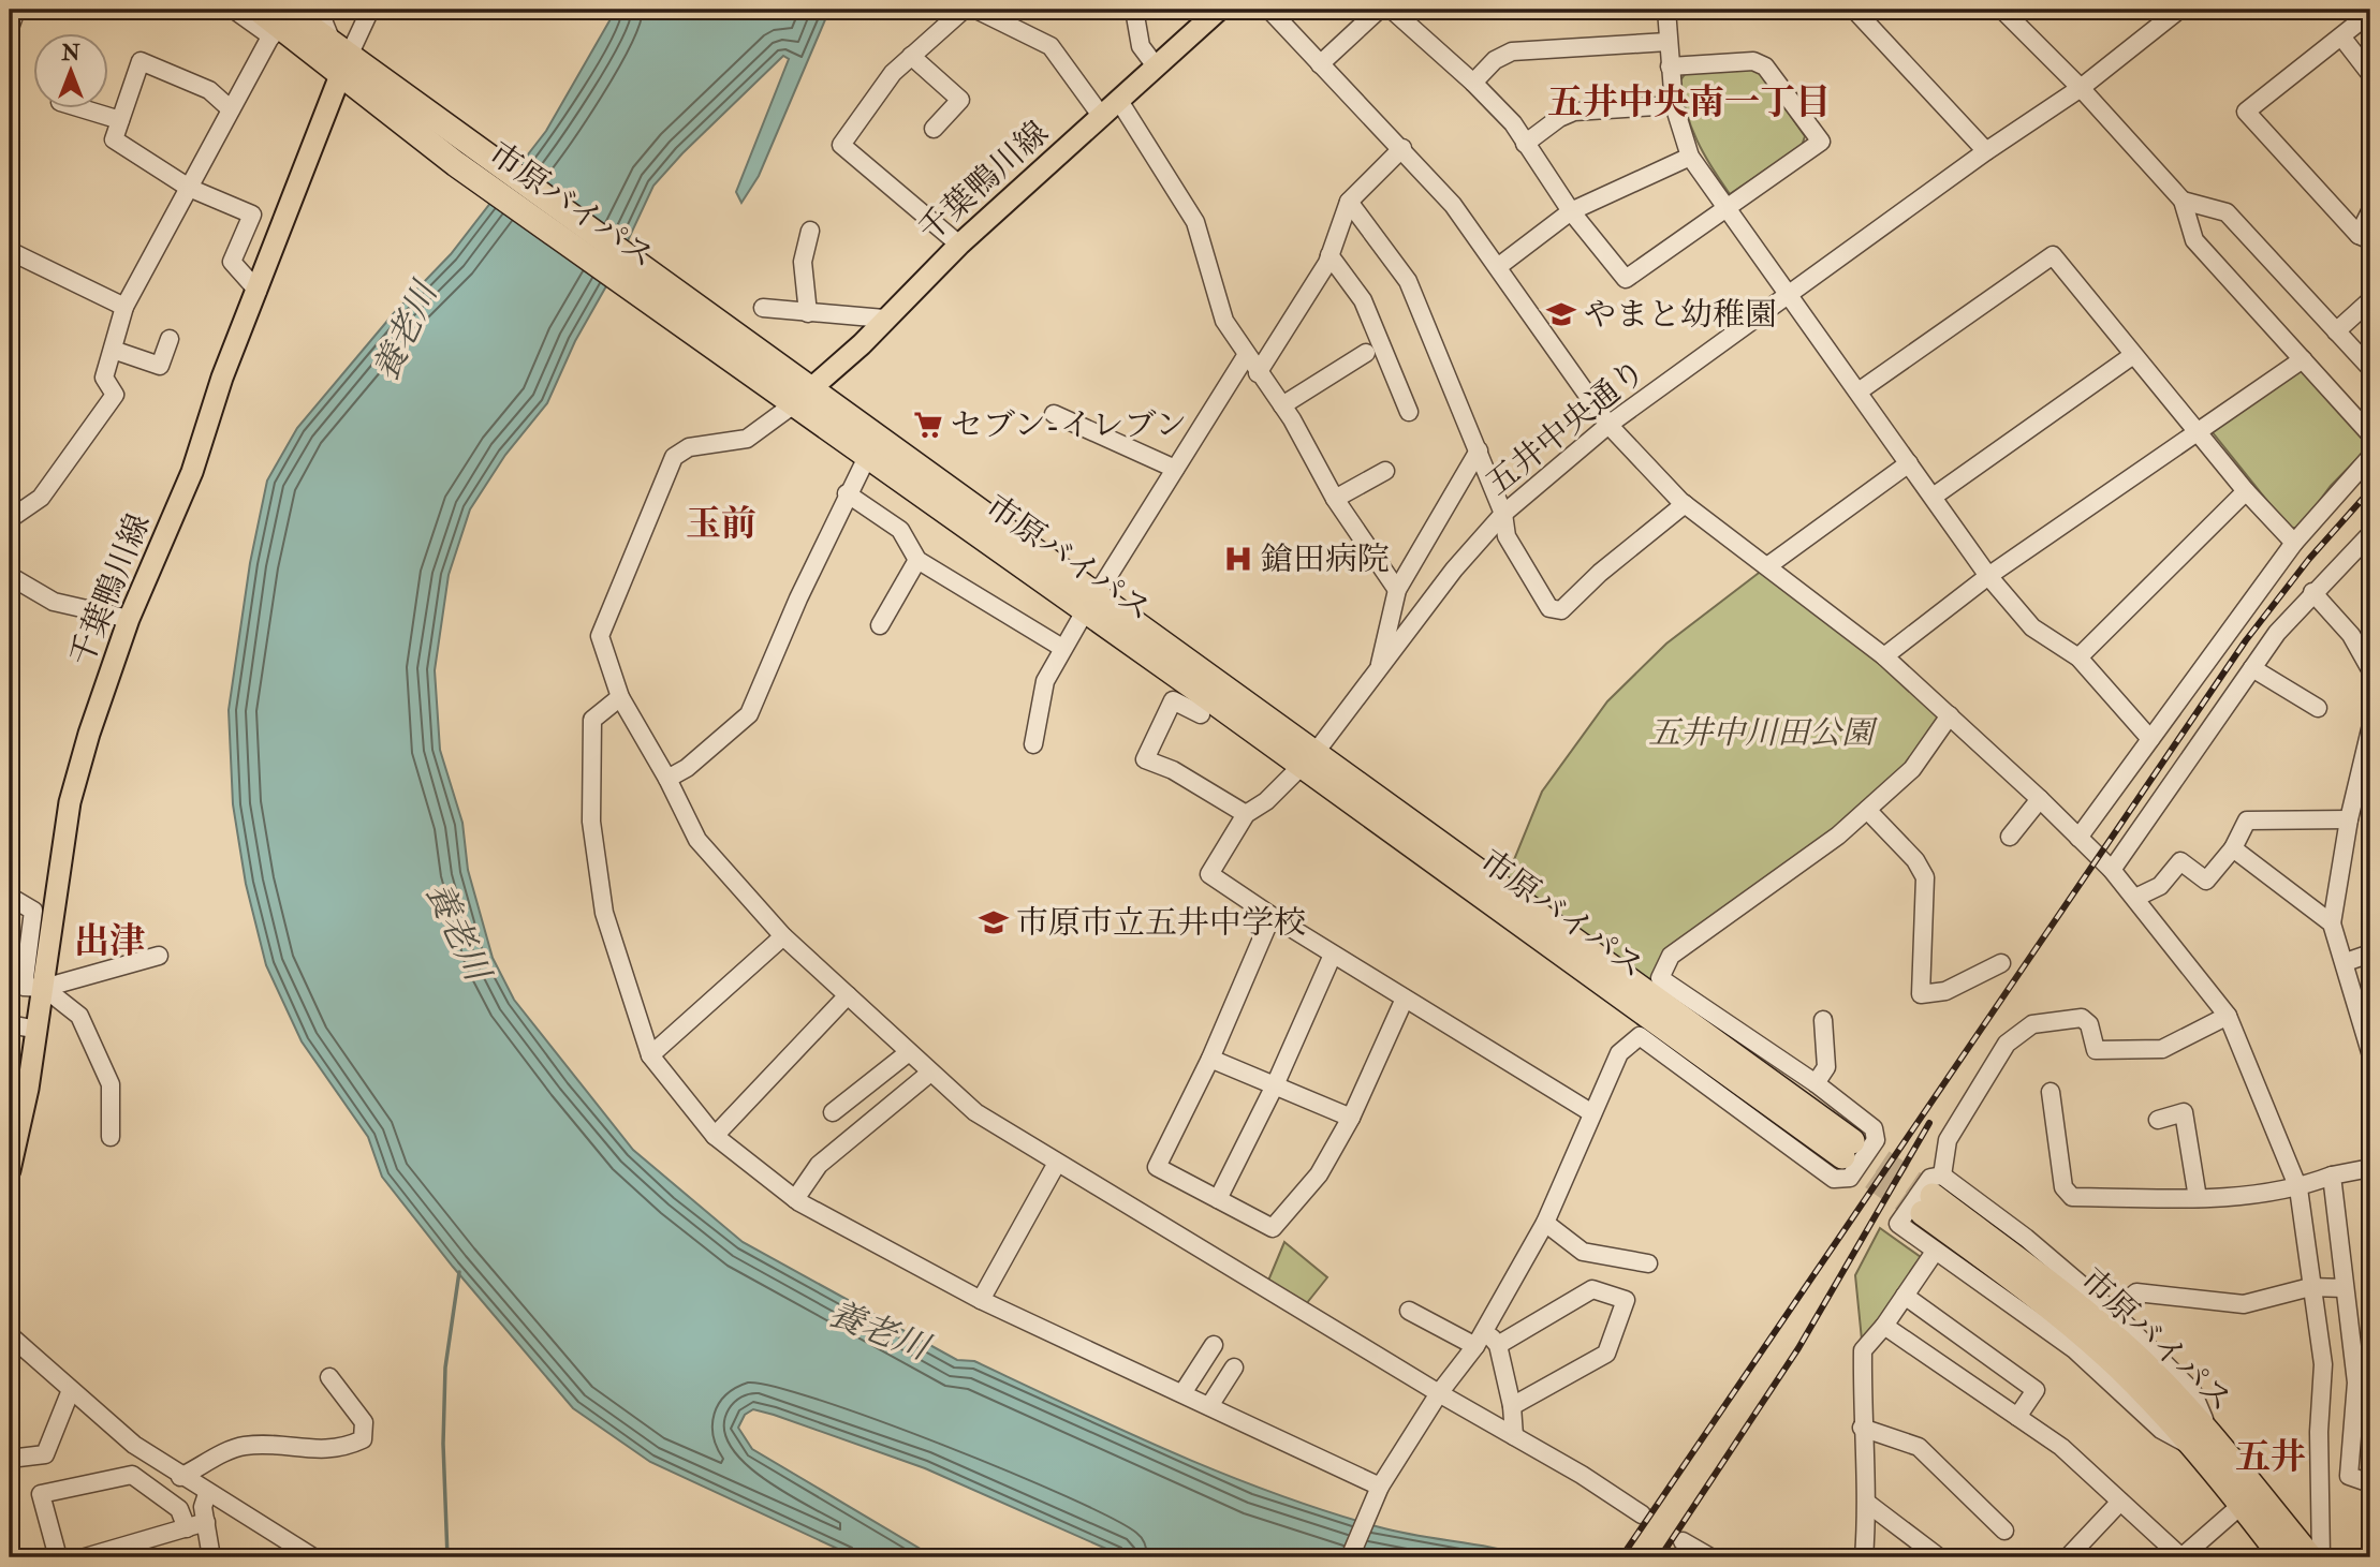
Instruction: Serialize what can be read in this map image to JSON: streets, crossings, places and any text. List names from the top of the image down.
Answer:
{
  "streets": {
    "highway": ["市原バイパス"],
    "main road": ["千葉鴨川線"],
    "street": ["五井中央通り"]
  },
  "crossings": [
    ["千葉鴨川線", "市原バイパス"],
    ["市原バイパス", "五井中央通り"]
  ],
  "districts": [
    "五井中央南一丁目",
    "玉前",
    "出津",
    "五井"
  ],
  "water": ["養老川"],
  "parks": ["五井中川田公園"],
  "places": {
    "school or university": ["やまと幼稚園", "市原市立五井中学校"],
    "supermarket": ["セブン-イレブン"],
    "hospital": ["鎗田病院"]
  },
  "north": "top"
}
